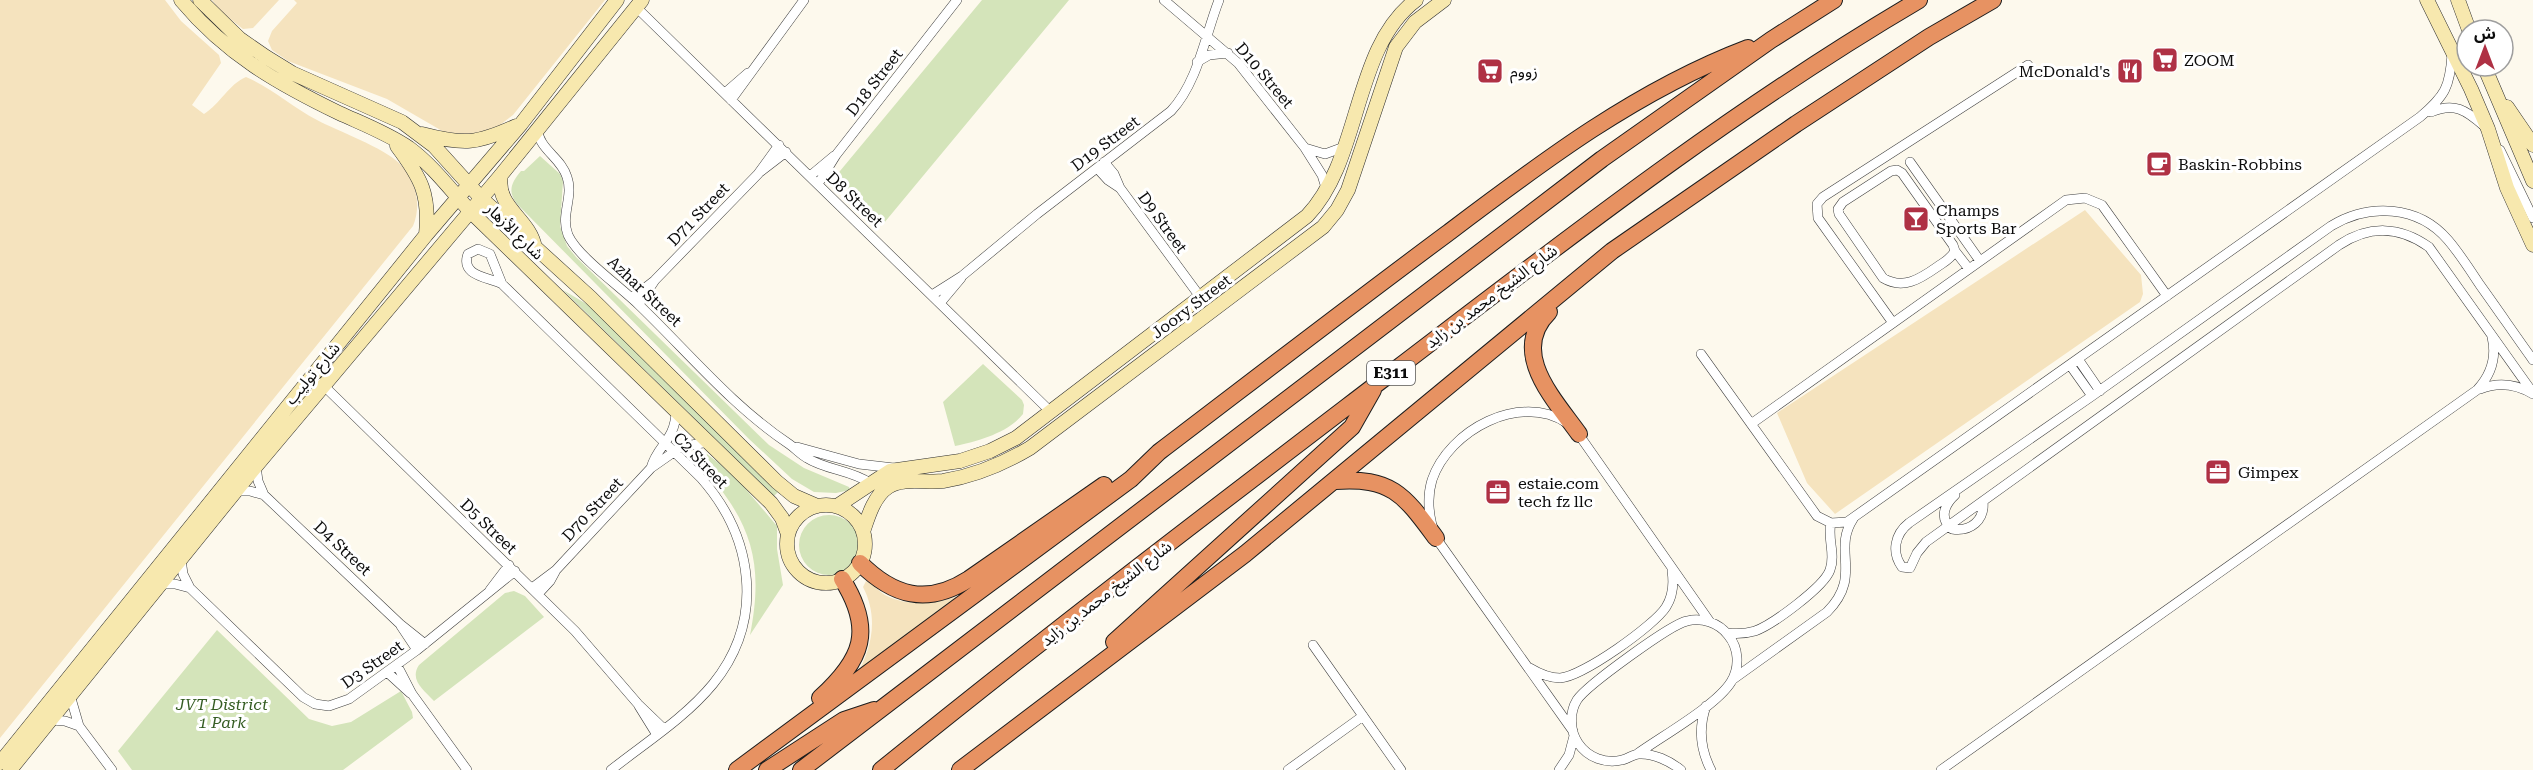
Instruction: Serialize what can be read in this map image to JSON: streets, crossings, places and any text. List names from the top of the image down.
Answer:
{
  "streets": {
    "highway": ["شارع الشيخ محمد بن زايد", "E311"],
    "street": [
      "D10 Street",
      "D18 Street",
      "D19 Street",
      "D8 Street",
      "D71 Street",
      "D9 Street",
      "شارع الأزهار",
      "Azhar Street",
      "Joory Street",
      "شارع توليب",
      "C2 Street",
      "D70 Street",
      "D5 Street",
      "D4 Street",
      "D3 Street"
    ]
  },
  "crossings": [
    ["D10 Street", "D19 Street"],
    ["D10 Street", "Joory Street"],
    ["D18 Street", "D8 Street"],
    ["D19 Street", "D8 Street"],
    ["D19 Street", "D9 Street"],
    ["D8 Street", "D71 Street"],
    ["D8 Street", "Joory Street"],
    ["D8 Street", "شارع توليب"],
    ["D71 Street", "Azhar Street"],
    ["D9 Street", "Joory Street"],
    ["شارع الأزهار", "Joory Street"],
    ["شارع الأزهار", "شارع توليب"],
    ["شارع الأزهار", "D70 Street"],
    ["Azhar Street", "Joory Street"],
    ["Azhar Street", "شارع توليب"],
    ["شارع توليب", "D5 Street"],
    ["شارع توليب", "D3 Street"],
    ["C2 Street", "D70 Street"],
    ["C2 Street", "D5 Street"],
    ["D70 Street", "D5 Street"],
    ["D5 Street", "D3 Street"],
    ["D4 Street", "D3 Street"]
  ],
  "parks": ["JVT District 1 Park"],
  "places": {
    "supermarket": ["ZOOM", "زووم"],
    "restaurant": ["McDonald's"],
    "cafe": ["Baskin-Robbins"],
    "bar": ["Champs Sports Bar"],
    "office": ["Gimpex", "estaie.com tech fz llc"]
  },
  "north": "top"
}
